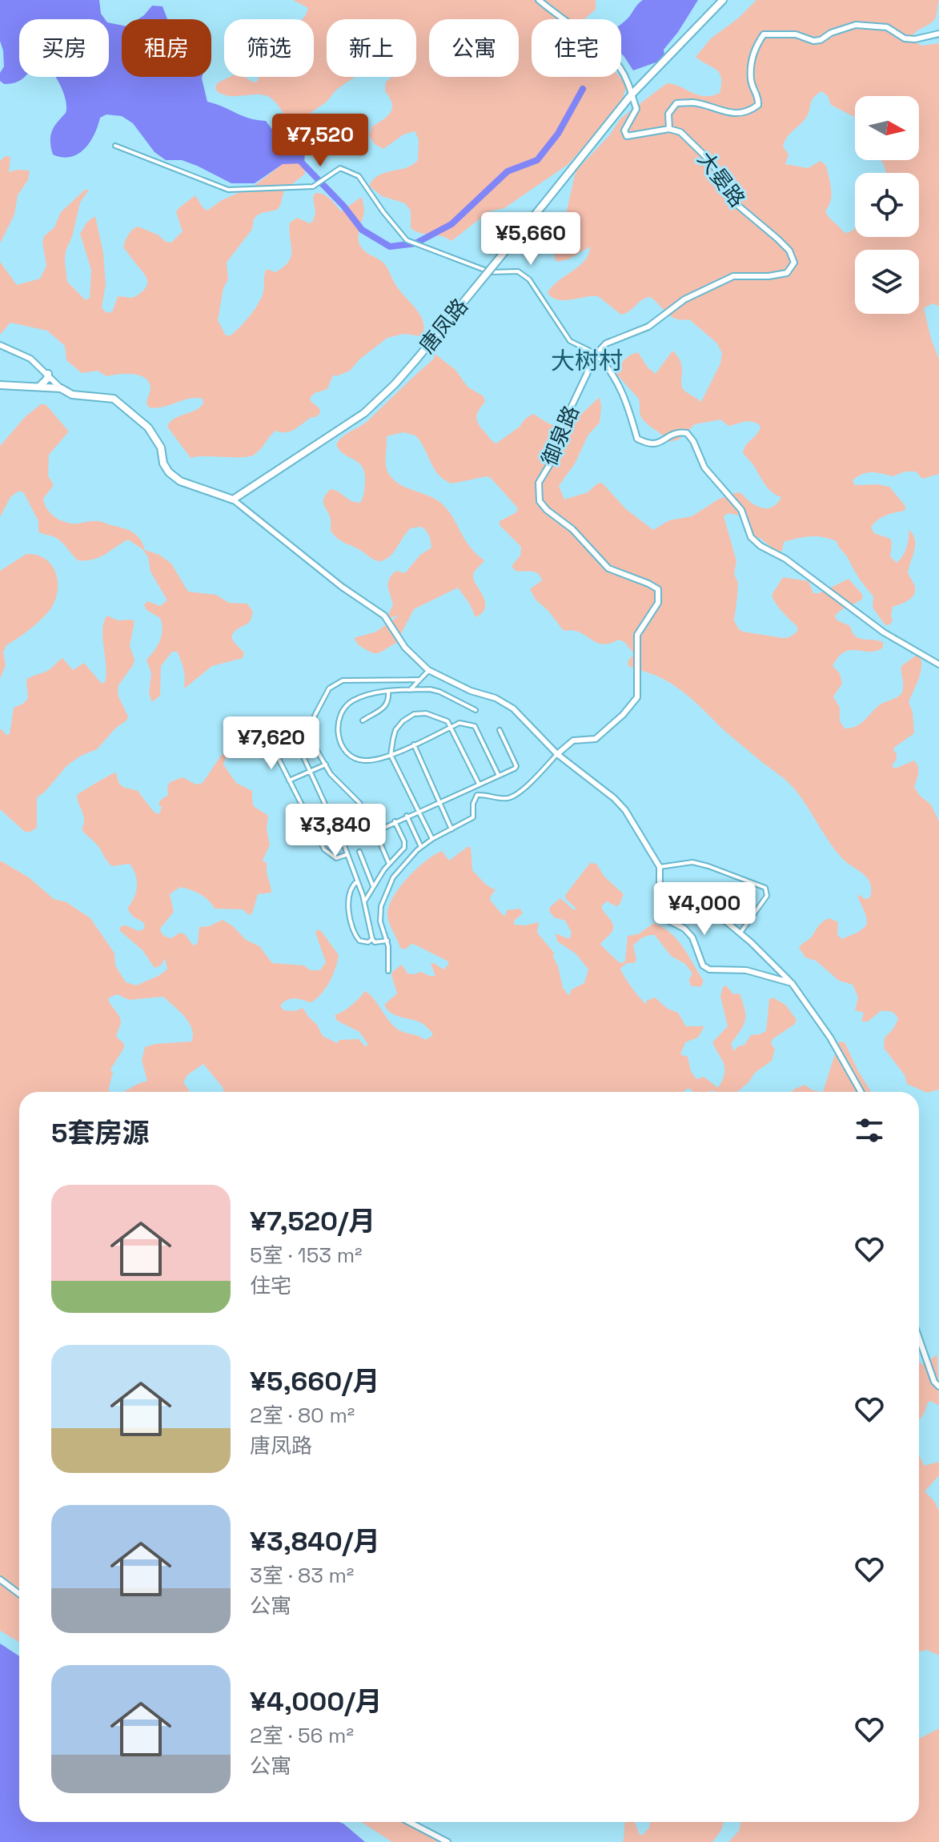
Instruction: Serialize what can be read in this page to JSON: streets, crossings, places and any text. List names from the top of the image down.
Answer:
{
  "streets": {
    "highway": ["唐凤路"],
    "street": ["大晏路", "御泉路"]
  },
  "crossings": [
    ["大晏路", "御泉路"]
  ],
  "districts": ["大树村"],
  "north": "right",
  "page": {
    "chip": [
      "买房",
      "租房",
      "筛选",
      "新上",
      "公寓",
      "住宅"
    ],
    "price": [
      "¥7,520",
      "¥5,660",
      "¥7,620",
      "¥3,840",
      "¥4,000"
    ],
    "heading": "5套房源",
    "list": [
      {
        "name": "¥7,520/月",
        "note": "5室 · 153 m² · 住宅"
      },
      {
        "name": "¥5,660/月",
        "note": "2室 · 80 m² · 唐凤路"
      },
      {
        "name": "¥3,840/月",
        "note": "3室 · 83 m² · 公寓"
      },
      {
        "name": "¥4,000/月",
        "note": "2室 · 56 m² · 公寓"
      }
    ]
  }
}
